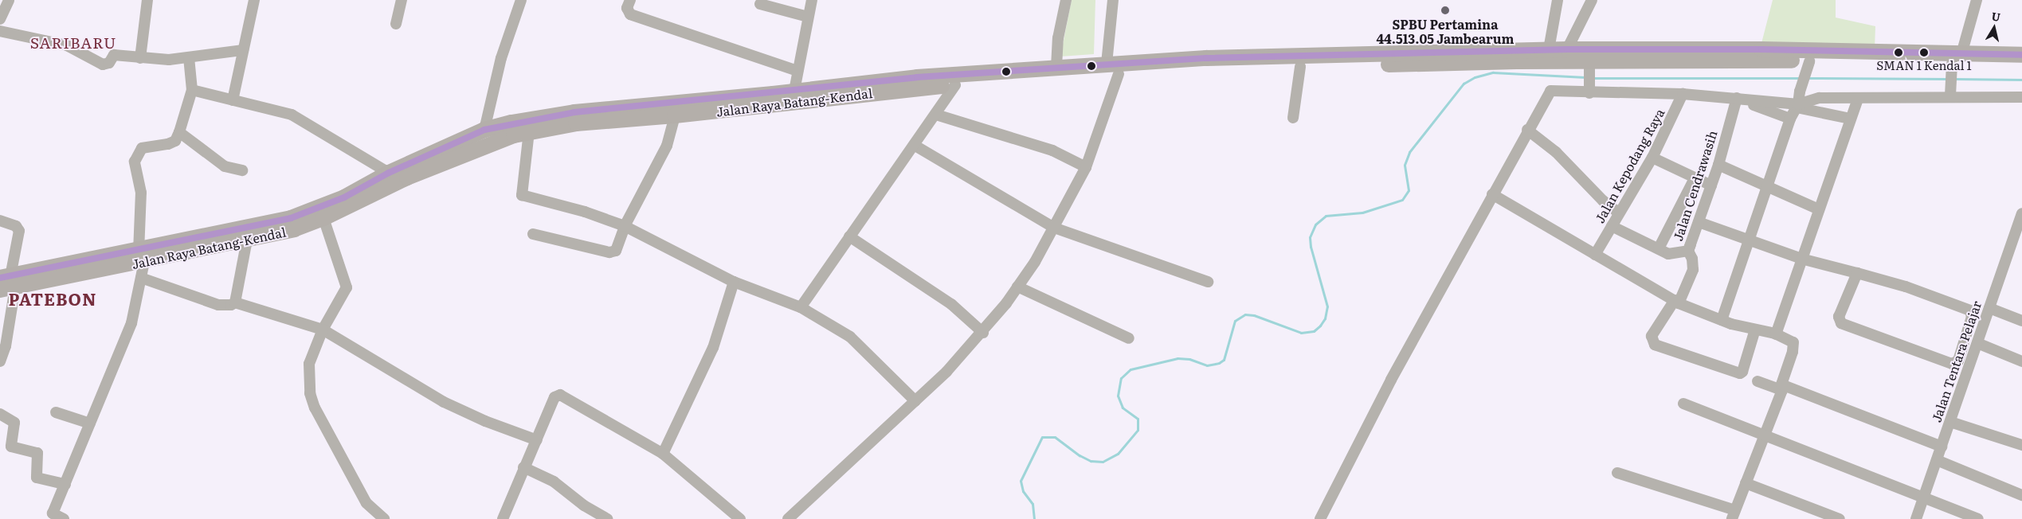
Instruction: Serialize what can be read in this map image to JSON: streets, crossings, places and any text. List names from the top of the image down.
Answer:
{
  "streets": {
    "highway": ["Jalan Raya Batang-Kendal"],
    "street": ["Jalan Kepodang Raya", "Jalan Cendrawasih", "Jalan Tentara Pelajar"]
  },
  "districts": ["SARIBARU", "PATEBON"],
  "places": ["SPBU Pertamina 44.513.05 Jambearum", "SMAN 1 Kendal 1"],
  "north": "top"
}
